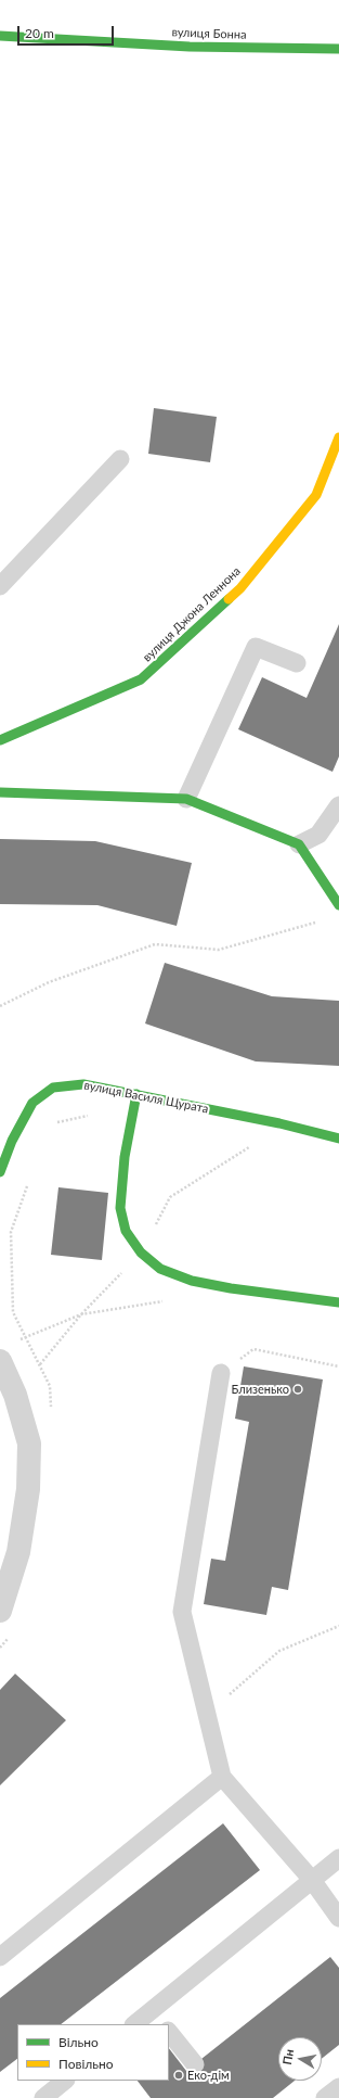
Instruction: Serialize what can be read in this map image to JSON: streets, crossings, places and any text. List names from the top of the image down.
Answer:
{
  "streets": {
    "street": ["вулиця Бонна", "вулиця Джона Леннона", "вулиця Василя Щурата"]
  },
  "places": ["Близенько", "Еко-дім"],
  "legend": ["Вільно", "Повільно"],
  "scale_bar": "20 m",
  "north": "left"
}
